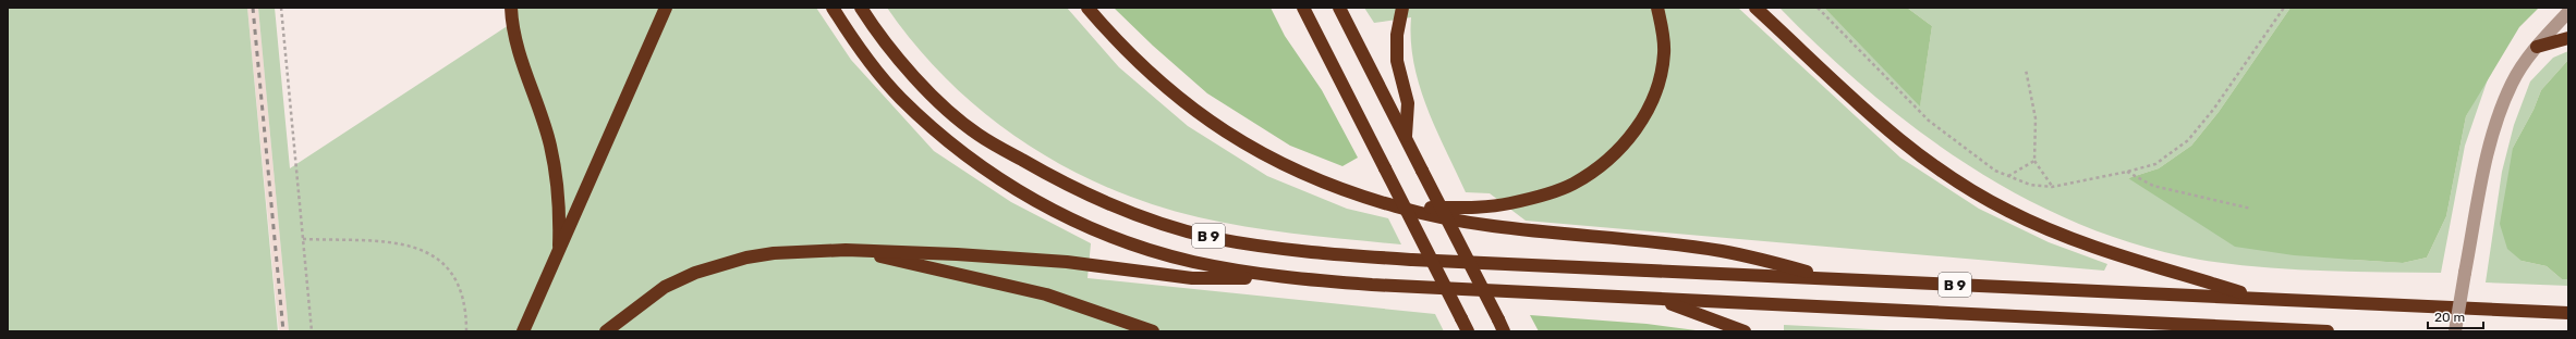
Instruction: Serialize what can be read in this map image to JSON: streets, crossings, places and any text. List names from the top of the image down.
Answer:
{
  "streets": {
    "highway": ["B 9"]
  },
  "scale_bar": "20 m"
}
